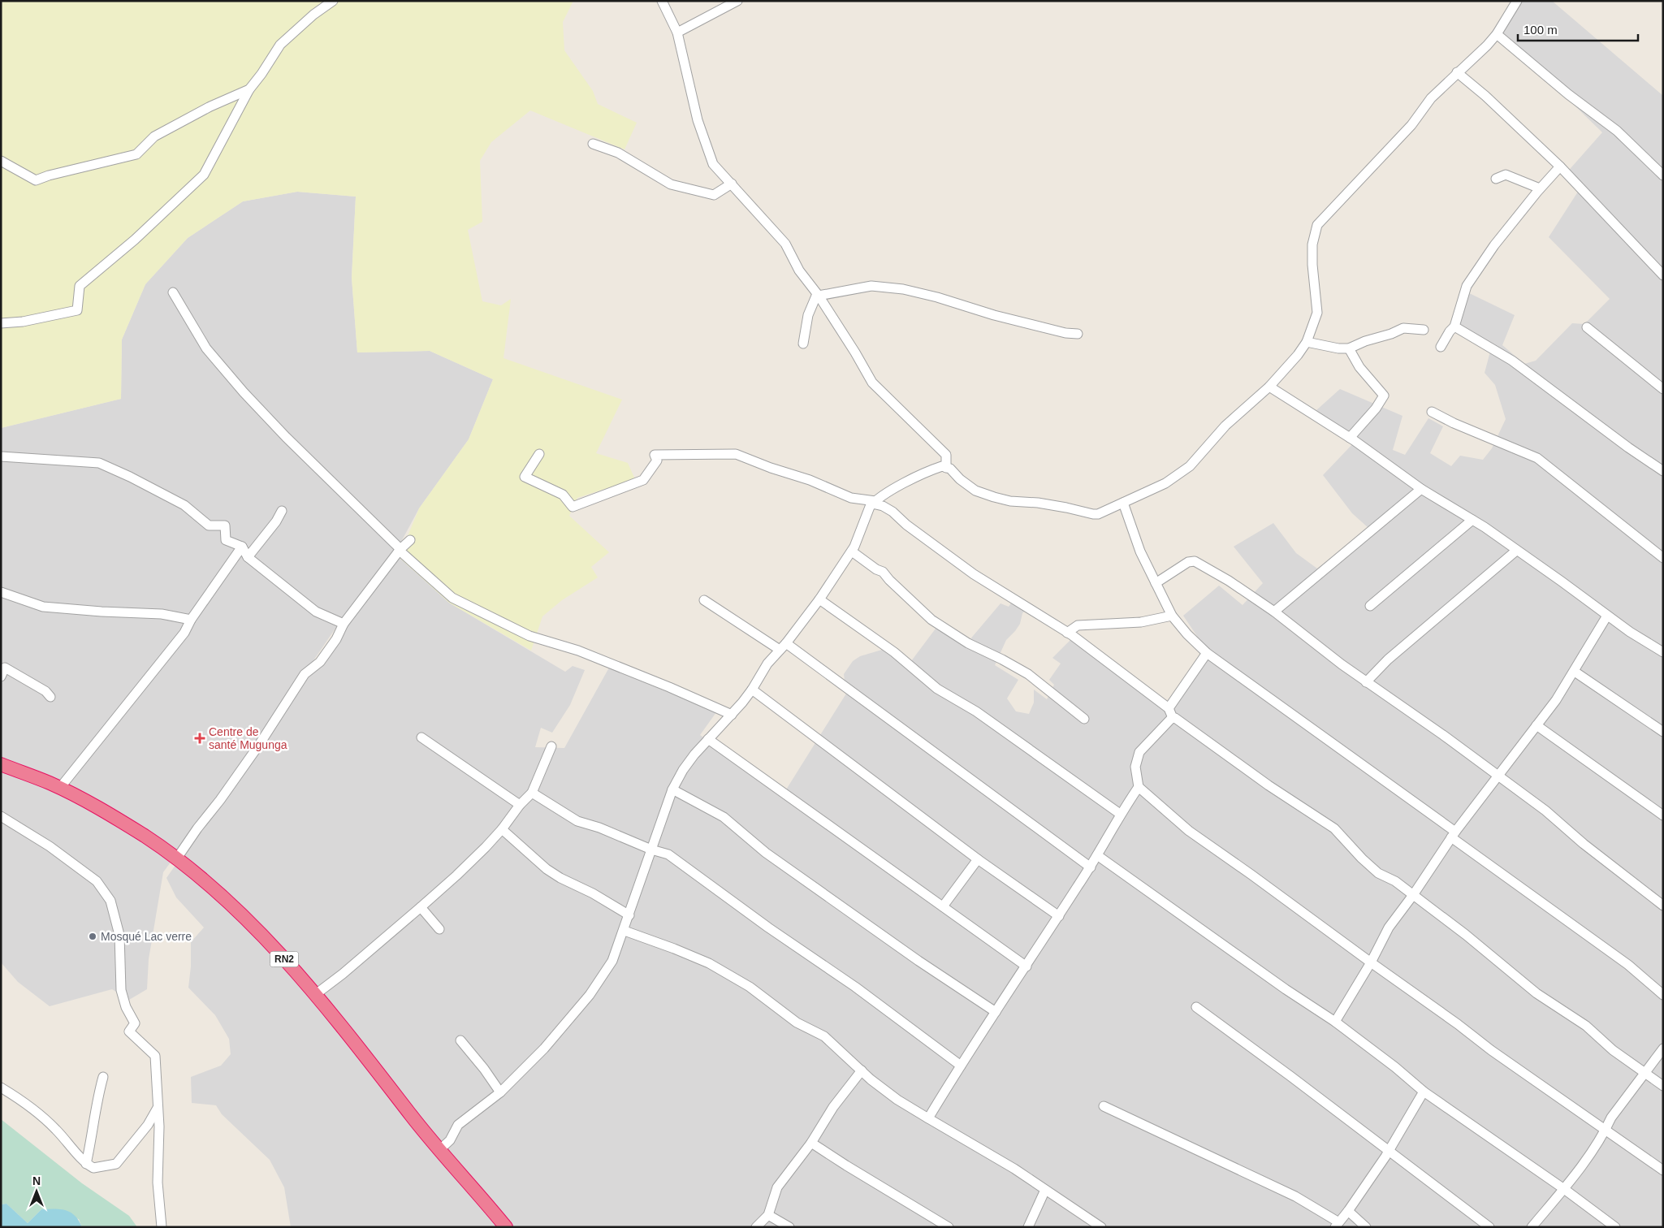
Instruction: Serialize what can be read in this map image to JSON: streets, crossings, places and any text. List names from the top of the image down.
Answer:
{
  "streets": {
    "highway": ["RN2"]
  },
  "places": {
    "health": ["Centre de santé Mugunga"],
    "other": ["Mosqué Lac verre"]
  },
  "scale_bar": "100 m",
  "north": "top"
}
